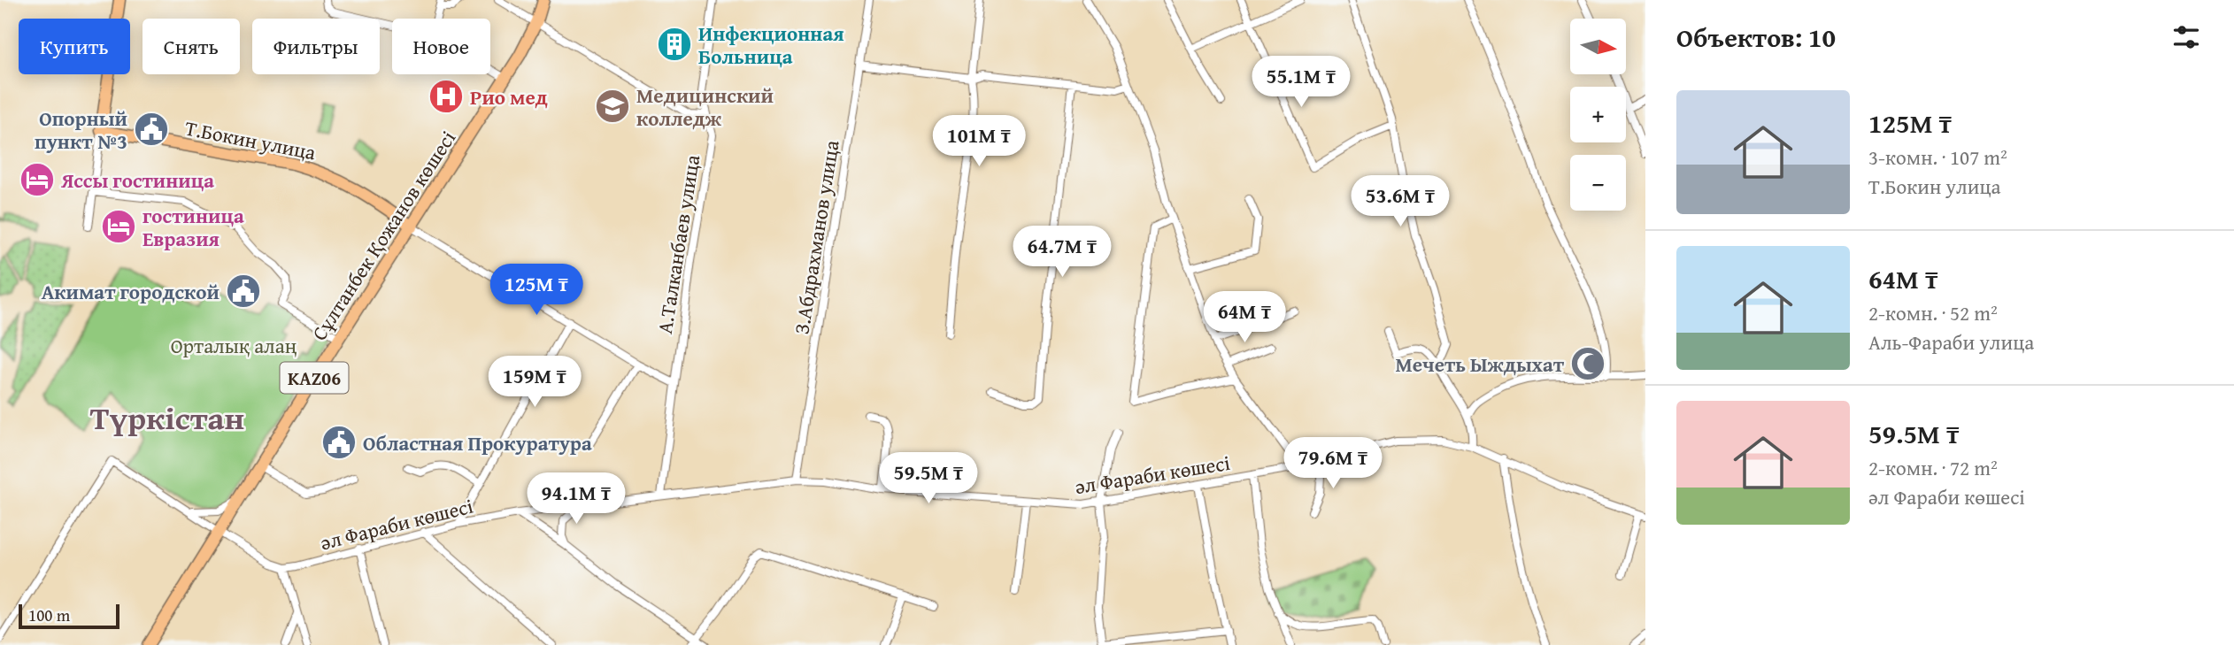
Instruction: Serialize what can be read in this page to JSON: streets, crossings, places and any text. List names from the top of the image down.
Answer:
{
  "streets": {
    "main road": ["Т.Бокин улица", "Сұлтанбек Қожанов көшесі", "KАZ06"],
    "street": ["З.Абдрахманов улица", "А.Талканбаев улица", "әл Фараби көшесі"]
  },
  "crossings": [
    ["Т.Бокин улица", "Сұлтанбек Қожанов көшесі"],
    ["Т.Бокин улица", "А.Талканбаев улица"],
    ["З.Абдрахманов улица", "әл Фараби көшесі"],
    ["А.Талканбаев улица", "әл Фараби көшесі"]
  ],
  "districts": ["Түркістан"],
  "parks": ["Орталық алаң"],
  "places": {
    "building": ["Инфекционная Больница"],
    "hospital": ["Рио мед"],
    "school or university": ["Медицинский колледж"],
    "public building": ["Опорный пункт №3", "Акимат городской", "Областная Прокуратура"],
    "hotel": ["Яссы гостиница", "гостиница Евразия"],
    "mosque": ["Мечеть Ыждыхат"]
  },
  "scale_bar": "100 m",
  "north": "right",
  "page": {
    "heading": "Объектов: 10",
    "map_buttons": ["+", "−"],
    "chip": [
      "Купить",
      "Снять",
      "Фильтры",
      "Новое"
    ],
    "price": [
      "55.1M ₸",
      "101M ₸",
      "53.6M ₸",
      "64.7M ₸",
      "125M ₸",
      "64M ₸",
      "159M ₸",
      "79.6M ₸",
      "59.5M ₸",
      "94.1M ₸"
    ],
    "list": [
      {
        "name": "125M ₸",
        "note": "3-комн. · 107 m² · Т.Бокин улица"
      },
      {
        "name": "64M ₸",
        "note": "2-комн. · 52 m² · Аль-Фараби улица"
      },
      {
        "name": "59.5M ₸",
        "note": "2-комн. · 72 m² · әл Фараби көшесі"
      }
    ],
    "scale": "100 m"
  }
}
